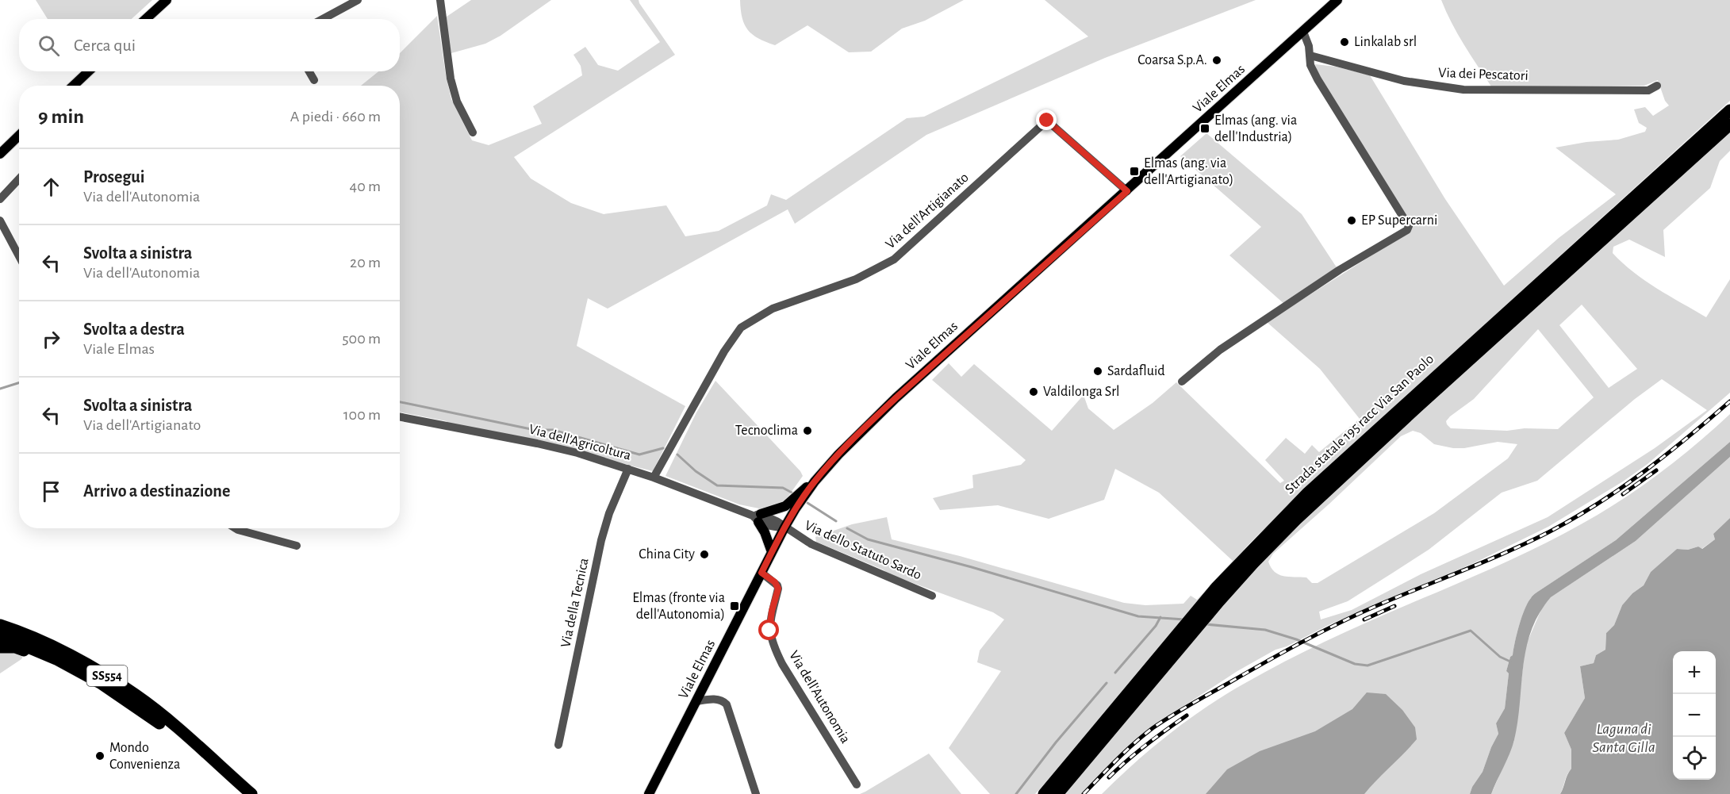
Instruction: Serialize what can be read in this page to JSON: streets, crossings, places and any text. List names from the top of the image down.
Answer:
{
  "streets": {
    "highway": ["Strada statale 195 racc Via San Paolo", "SS554"],
    "main road": ["Viale Elmas"],
    "street": [
      "Via dei Pescatori",
      "Via dell'Artigianato",
      "Via dell'Agricoltura",
      "Via dello Statuto Sardo",
      "Via della Tecnica",
      "Via dell'Autonomia"
    ]
  },
  "crossings": [
    ["Viale Elmas", "Via dell'Artigianato"],
    ["Viale Elmas", "Via dell'Agricoltura"],
    ["Viale Elmas", "Via dello Statuto Sardo"],
    ["Viale Elmas", "Via dell'Autonomia"],
    ["Via dell'Artigianato", "Via dell'Agricoltura"],
    ["Via dell'Agricoltura", "Via dello Statuto Sardo"],
    ["Via dell'Agricoltura", "Via della Tecnica"]
  ],
  "water": ["Laguna di Santa Gilla"],
  "places": {
    "other": [
      "Linkalab srl",
      "Coarsa S.p.A.",
      "EP Supercarni",
      "Sardafluid",
      "Valdilonga Srl",
      "Tecnoclima",
      "China City",
      "Mondo Convenienza"
    ],
    "transit": ["Elmas (ang. via dell'Industria)", "Elmas (ang. via dell'Artigianato)", "Elmas (fronte via dell'Autonomia)"]
  },
  "page": {
    "search": "Cerca qui",
    "heading": ["9 min", "A piedi · 660 m"],
    "list": [
      ["Prosegui", "Via dell'Autonomia", "40 m"],
      ["Svolta a sinistra", "Via dell'Autonomia", "20 m"],
      ["Svolta a destra", "Viale Elmas", "500 m"],
      ["Svolta a sinistra", "Via dell'Artigianato", "100 m"],
      "Arrivo a destinazione"
    ],
    "map_buttons": ["+", "−"]
  }
}
